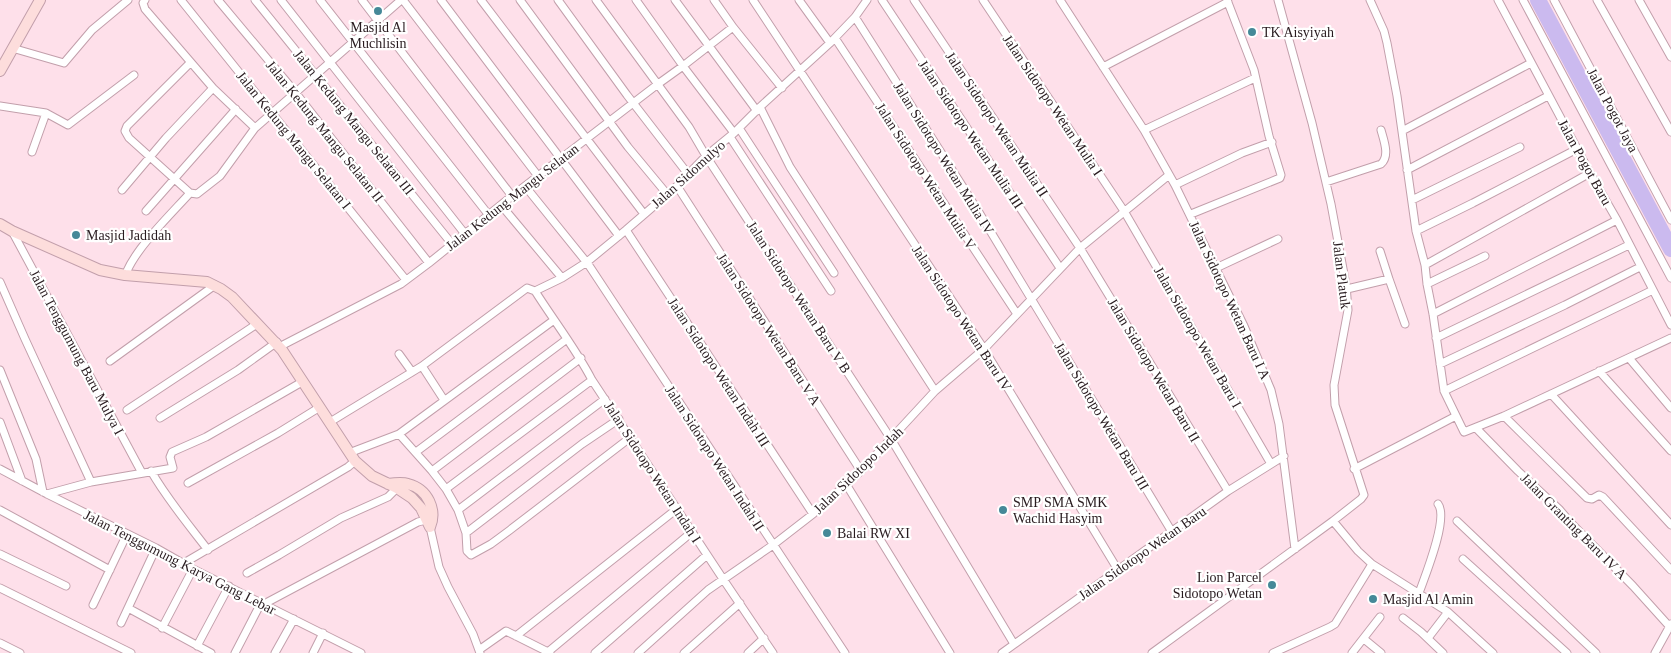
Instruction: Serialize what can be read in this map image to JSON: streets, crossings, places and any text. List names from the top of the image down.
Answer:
{
  "streets": {
    "street": [
      "Jalan Sidotopo Wetan Mulia I",
      "Jalan Pogot Jaya",
      "Jalan Kedung Mangu Selatan III",
      "Jalan Sidotopo Wetan Mulia II",
      "Jalan Kedung Mangu Selatan II",
      "Jalan Sidotopo Wetan Mulia III",
      "Jalan Kedung Mangu Selatan I",
      "Jalan Sidotopo Wetan Mulia IV",
      "Jalan Pogot Baru",
      "Jalan Sidomulyo",
      "Jalan Sidotopo Wetan Mulia V",
      "Jalan Kedung Mangu Selatan",
      "Jalan Platuk",
      "Jalan Sidotopo Wetan Baru V B",
      "Jalan Sidotopo Wetan Baru I A",
      "Jalan Sidotopo Wetan Baru IV",
      "Jalan Sidotopo Wetan Baru V A",
      "Jalan Sidotopo Wetan Baru I",
      "Jalan Tenggumung Baru Mulya I",
      "Jalan Sidotopo Wetan Baru II",
      "Jalan Sidotopo Wetan Indah III",
      "Jalan Sidotopo Wetan Baru III",
      "Jalan Sidotopo Wetan Indah II",
      "Jalan Sidotopo Indah",
      "Jalan Sidotopo Wetan Indah I",
      "Jalan Granting Baru IV A",
      "Jalan Sidotopo Wetan Baru",
      "Jalan Tenggumung Karya Gang Lebar"
    ]
  },
  "crossings": [
    ["Jalan Sidotopo Wetan Mulia I", "Jalan Sidotopo Wetan Baru I"],
    ["Jalan Sidotopo Wetan Mulia I", "Jalan Sidotopo Indah"],
    ["Jalan Kedung Mangu Selatan III", "Jalan Kedung Mangu Selatan"],
    ["Jalan Sidotopo Wetan Mulia II", "Jalan Sidotopo Wetan Baru II"],
    ["Jalan Sidotopo Wetan Mulia II", "Jalan Sidotopo Indah"],
    ["Jalan Kedung Mangu Selatan II", "Jalan Kedung Mangu Selatan"],
    ["Jalan Sidotopo Wetan Mulia III", "Jalan Sidotopo Indah"],
    ["Jalan Kedung Mangu Selatan I", "Jalan Kedung Mangu Selatan"],
    ["Jalan Sidotopo Wetan Mulia IV", "Jalan Sidotopo Wetan Baru III"],
    ["Jalan Sidotopo Wetan Mulia IV", "Jalan Sidotopo Indah"],
    ["Jalan Sidomulyo", "Jalan Sidotopo Wetan Mulia V"],
    ["Jalan Sidomulyo", "Jalan Sidotopo Wetan Baru V B"],
    ["Jalan Sidomulyo", "Jalan Sidotopo Wetan Baru IV"],
    ["Jalan Sidomulyo", "Jalan Sidotopo Wetan Baru V A"],
    ["Jalan Sidomulyo", "Jalan Sidotopo Wetan Indah III"],
    ["Jalan Sidomulyo", "Jalan Sidotopo Wetan Indah II"],
    ["Jalan Sidomulyo", "Jalan Sidotopo Wetan Indah I"],
    ["Jalan Sidotopo Wetan Mulia V", "Jalan Sidotopo Indah"],
    ["Jalan Kedung Mangu Selatan", "Jalan Sidotopo Wetan Baru V B"],
    ["Jalan Kedung Mangu Selatan", "Jalan Sidotopo Wetan Indah II"],
    ["Jalan Platuk", "Jalan Sidotopo Wetan Baru I A"],
    ["Jalan Sidotopo Wetan Baru V B", "Jalan Sidotopo Indah"],
    ["Jalan Sidotopo Wetan Baru V B", "Jalan Sidotopo Wetan Baru"],
    ["Jalan Sidotopo Wetan Baru I A", "Jalan Sidotopo Indah"],
    ["Jalan Sidotopo Wetan Baru I A", "Jalan Sidotopo Wetan Baru"],
    ["Jalan Sidotopo Wetan Baru IV", "Jalan Sidotopo Indah"],
    ["Jalan Sidotopo Wetan Baru IV", "Jalan Sidotopo Wetan Baru"],
    ["Jalan Sidotopo Wetan Baru V A", "Jalan Sidotopo Indah"],
    ["Jalan Sidotopo Wetan Baru I", "Jalan Sidotopo Indah"],
    ["Jalan Sidotopo Wetan Baru I", "Jalan Sidotopo Wetan Baru"],
    ["Jalan Sidotopo Wetan Baru II", "Jalan Sidotopo Indah"],
    ["Jalan Sidotopo Wetan Baru II", "Jalan Sidotopo Wetan Baru"],
    ["Jalan Sidotopo Wetan Indah III", "Jalan Sidotopo Indah"],
    ["Jalan Sidotopo Wetan Baru III", "Jalan Sidotopo Indah"],
    ["Jalan Sidotopo Wetan Baru III", "Jalan Sidotopo Wetan Baru"],
    ["Jalan Sidotopo Wetan Indah II", "Jalan Sidotopo Indah"],
    ["Jalan Sidotopo Indah", "Jalan Sidotopo Wetan Indah I"]
  ],
  "places": [
    "Masjid Al Muchlisin",
    "TK Aisyiyah",
    "Masjid Jadidah",
    "SMP SMA SMK Wachid Hasyim",
    "Balai RW XI",
    "Lion Parcel Sidotopo Wetan",
    "Masjid Al Amin"
  ]
}
